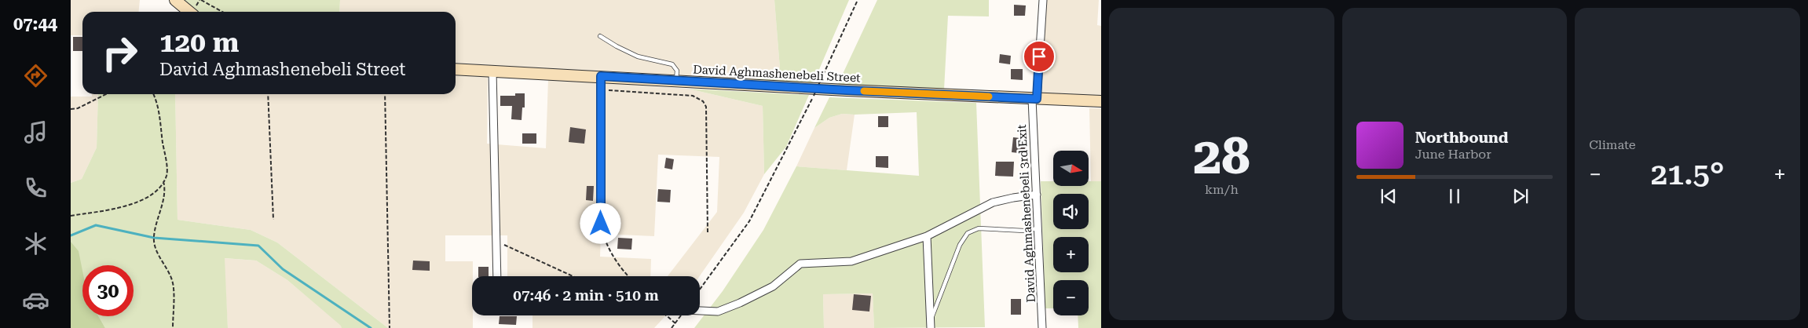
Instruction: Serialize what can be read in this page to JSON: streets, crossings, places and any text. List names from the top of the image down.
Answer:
{
  "streets": {
    "street": ["David Aghmashenebeli Street", "David Aghmashenebeli 3rd Exit"]
  },
  "crossings": [
    ["David Aghmashenebeli Street", "David Aghmashenebeli 3rd Exit"]
  ],
  "north": "right",
  "page": {
    "tabs": "07:44",
    "tile": [
      ["28", "km/h"],
      "Climate"
    ],
    "turn": ["120 m", "David Aghmashenebeli Street"],
    "song": ["Northbound", "June Harbor"],
    "map_buttons": ["+", "−"],
    "heat": ["−", "21.5°", "+"],
    "limit": "30",
    "trip": "07:46 · 2 min · 510 m"
  }
}
